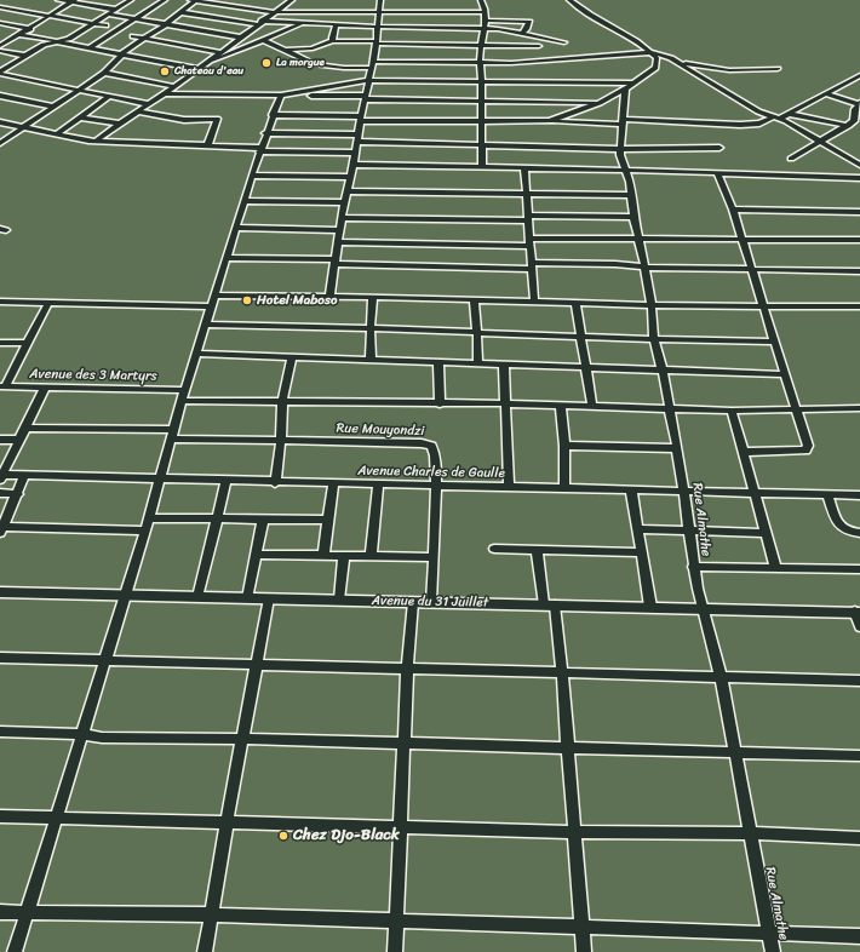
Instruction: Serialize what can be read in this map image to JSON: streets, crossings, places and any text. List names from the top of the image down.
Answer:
{
  "streets": {
    "street": [
      "Avenue des 3 Martyrs",
      "Rue Mouyondzi",
      "Avenue Charles de Gaulle",
      "Rue Almathe",
      "Avenue du 31 Juillet"
    ]
  },
  "crossings": [
    ["Rue Mouyondzi", "Avenue Charles de Gaulle"],
    ["Rue Mouyondzi", "Avenue du 31 Juillet"],
    ["Avenue Charles de Gaulle", "Rue Almathe"],
    ["Rue Almathe", "Avenue du 31 Juillet"]
  ],
  "places": [
    "La morgue",
    "Chateau d'eau",
    "Hotel Maboso",
    "Chez Djo-Black"
  ]
}
